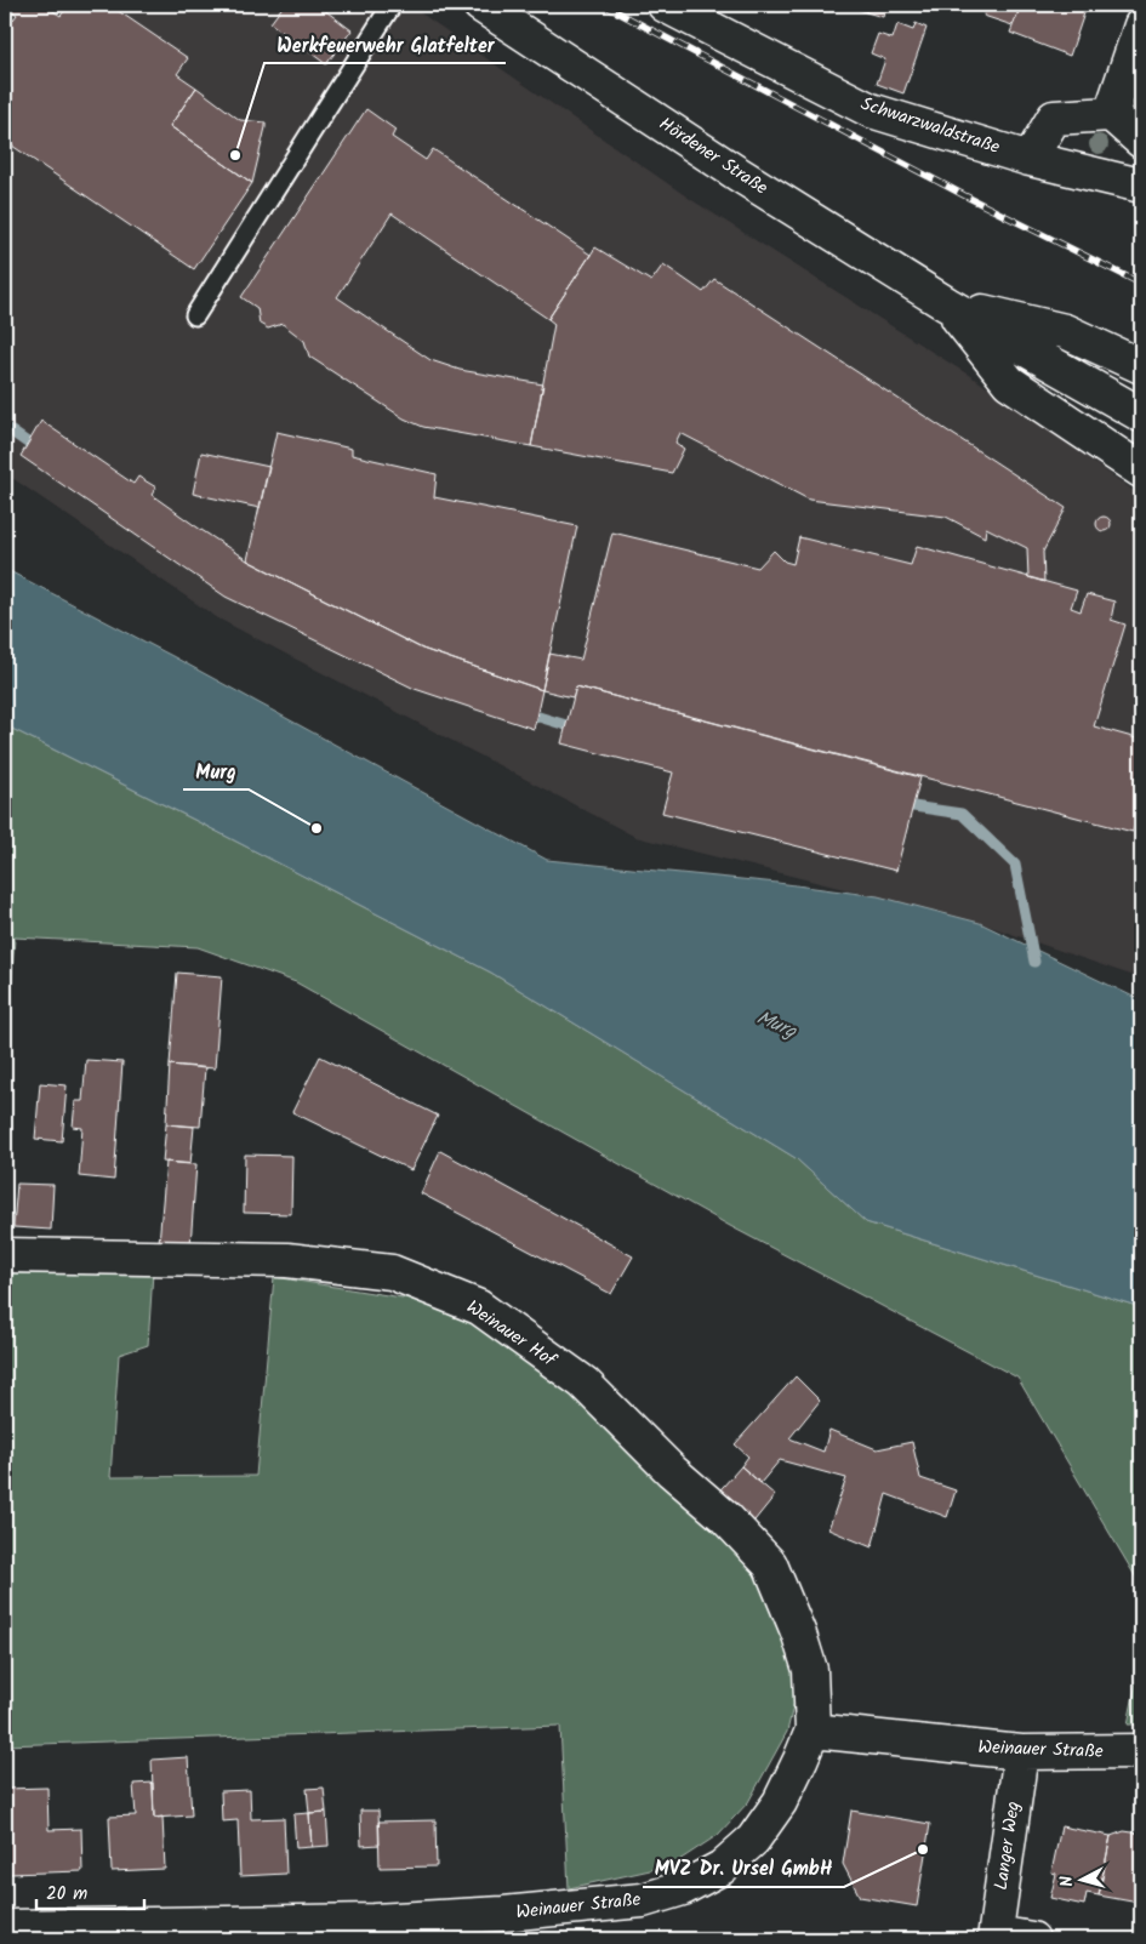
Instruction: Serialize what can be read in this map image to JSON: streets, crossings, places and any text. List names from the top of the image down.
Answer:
{
  "streets": {
    "street": [
      "Schwarzwaldstraße",
      "Hördener Straße",
      "Weinauer Hof",
      "Weinauer Straße",
      "Langer Weg"
    ]
  },
  "crossings": [
    ["Weinauer Hof", "Weinauer Straße"],
    ["Weinauer Straße", "Langer Weg"]
  ],
  "water": ["Murg"],
  "places": ["Werkfeuerwehr Glatfelter", "Murg", "MVZ Dr. Ursel GmbH"],
  "scale_bar": "20 m",
  "north": "left"
}
